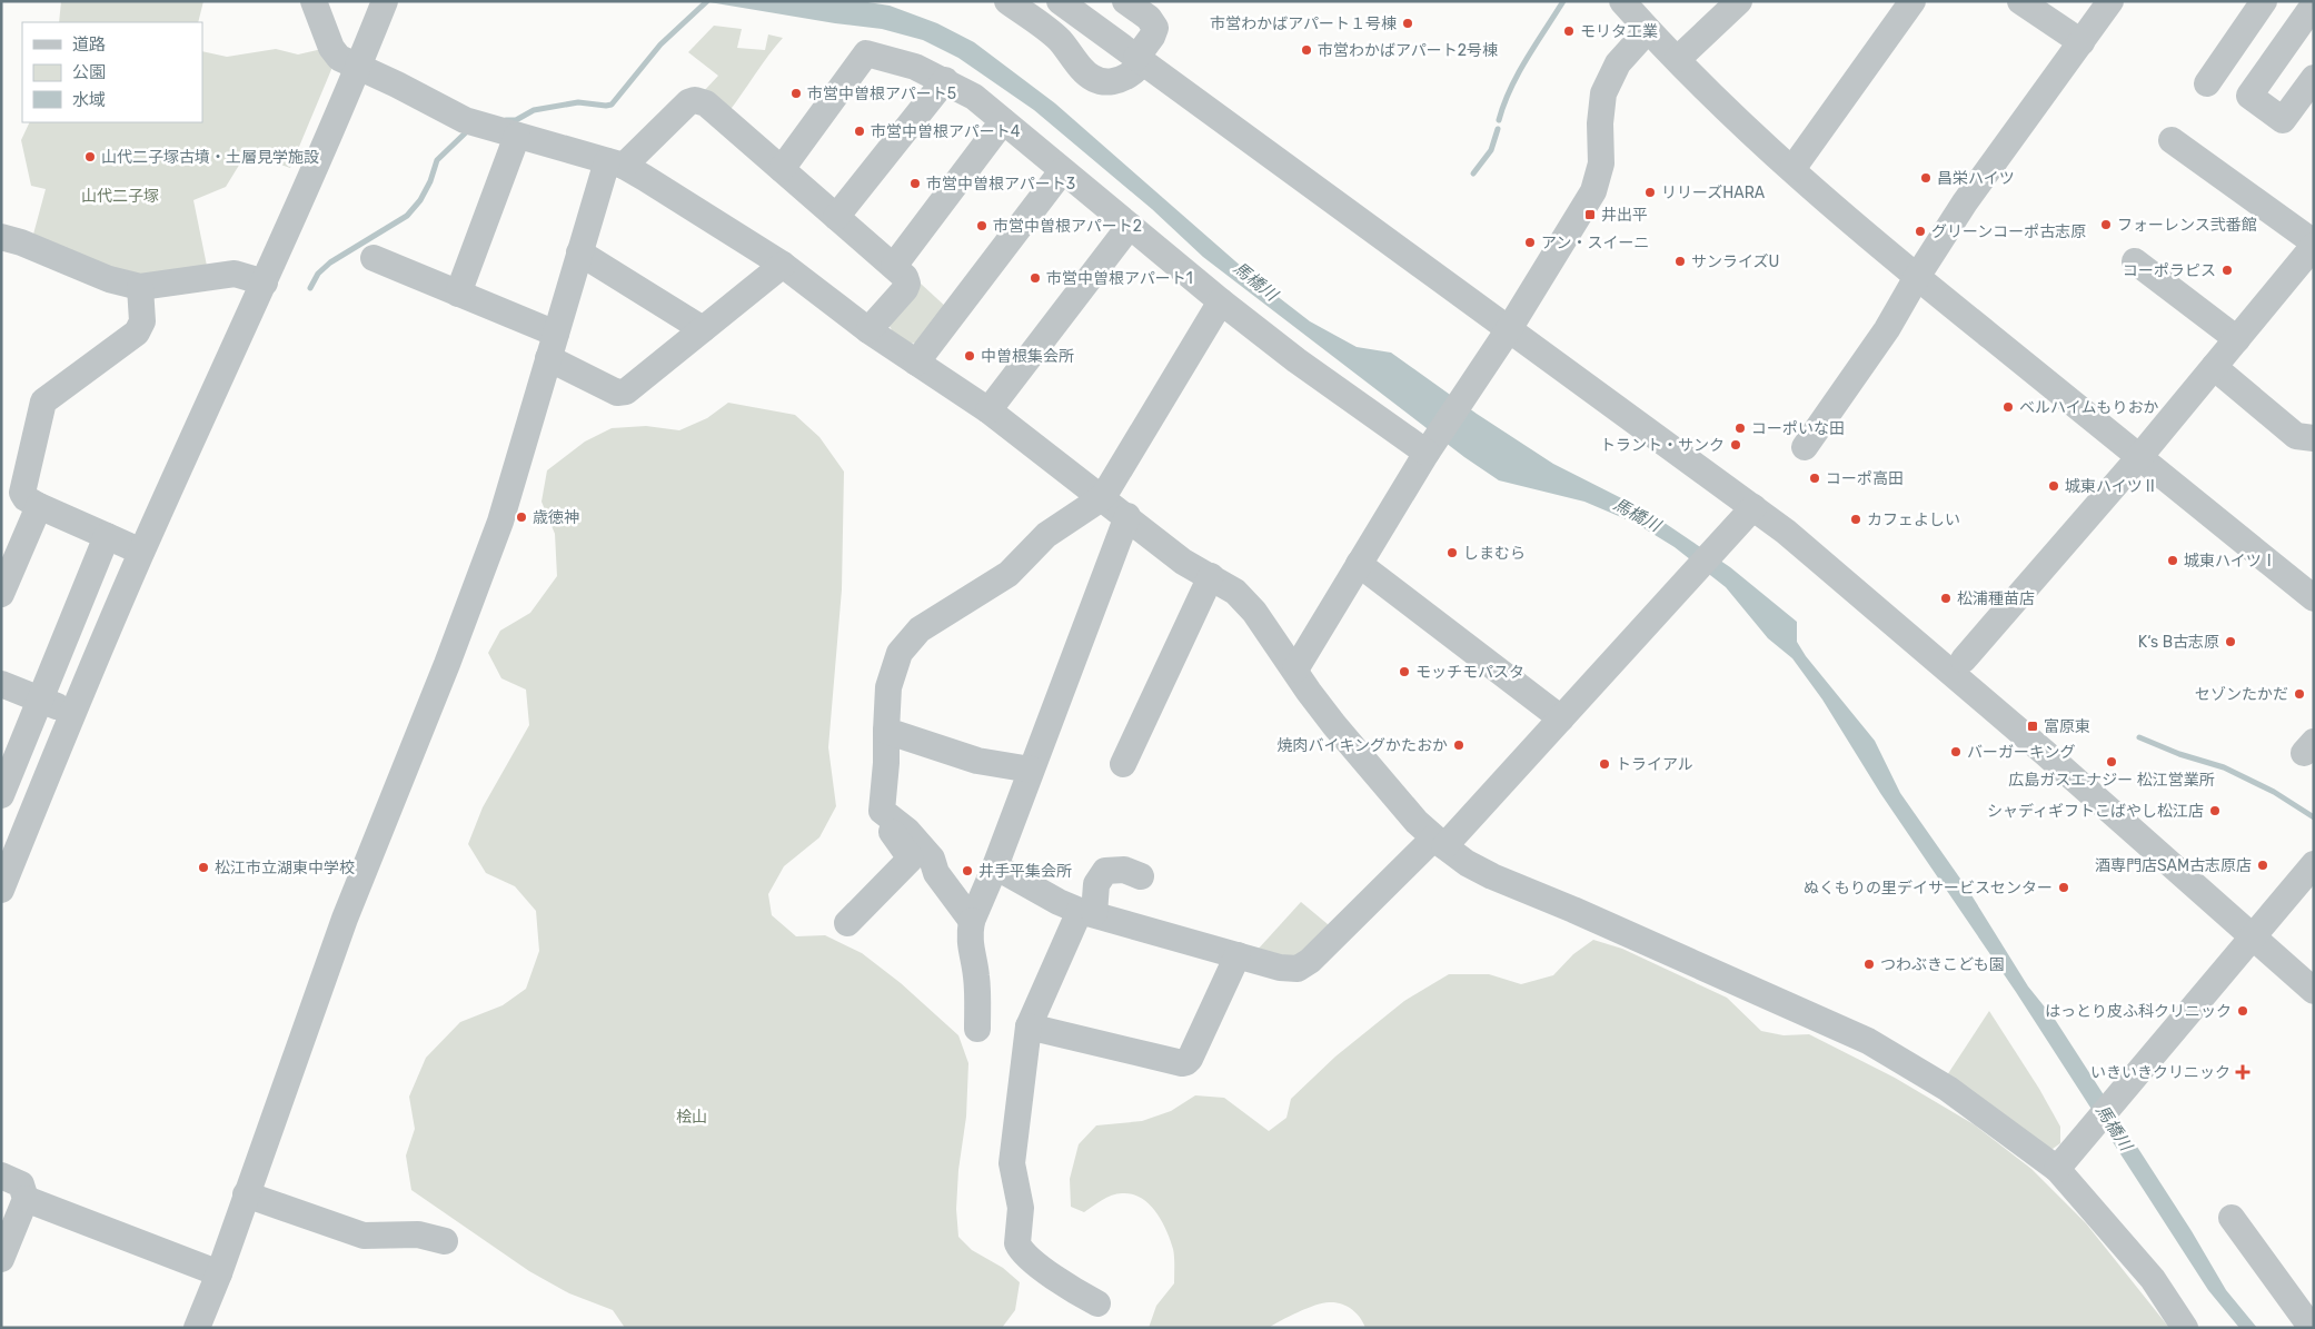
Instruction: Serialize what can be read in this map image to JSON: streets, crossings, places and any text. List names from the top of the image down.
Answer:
{
  "water": ["馬橋川"],
  "parks": ["山代二子塚", "桧山"],
  "places": {
    "other": [
      "市営わかばアパート１号棟",
      "モリタ工業",
      "市営わかばアパート2号棟",
      "市営中曽根アパート5",
      "市営中曽根アパート4",
      "山代二子塚古墳・土層見学施設",
      "昌栄ハイツ",
      "市営中曽根アパート3",
      "リリーズHARA",
      "フォーレンス弐番館",
      "市営中曽根アパート2",
      "グリーンコーポ古志原",
      "アン・スイーニ",
      "サンライズU",
      "コーポラピス",
      "市営中曽根アパート1",
      "中曽根集会所",
      "ベルハイムもりおか",
      "コーポいな田",
      "トラント・サンク",
      "コーポ高田",
      "城東ハイツⅡ",
      "歳徳神",
      "カフェよしい",
      "しまむら",
      "城東ハイツⅠ",
      "松浦種苗店",
      "K‘s B古志原",
      "モッチモパスタ",
      "セゾンたかだ",
      "焼肉バイキングかたおか",
      "バーガーキング",
      "広島ガスエナジー 松江営業所",
      "トライアル",
      "シャディギフトこばやし松江店",
      "酒専門店SAM古志原店",
      "松江市立湖東中学校",
      "井手平集会所",
      "ぬくもりの里デイサービスセンター",
      "つわぶきこども園",
      "はっとり皮ふ科クリニック"
    ],
    "transit": ["井出平", "富原東"],
    "health": ["いきいきクリニック"]
  },
  "legend": ["道路", "公園", "水域"]
}
